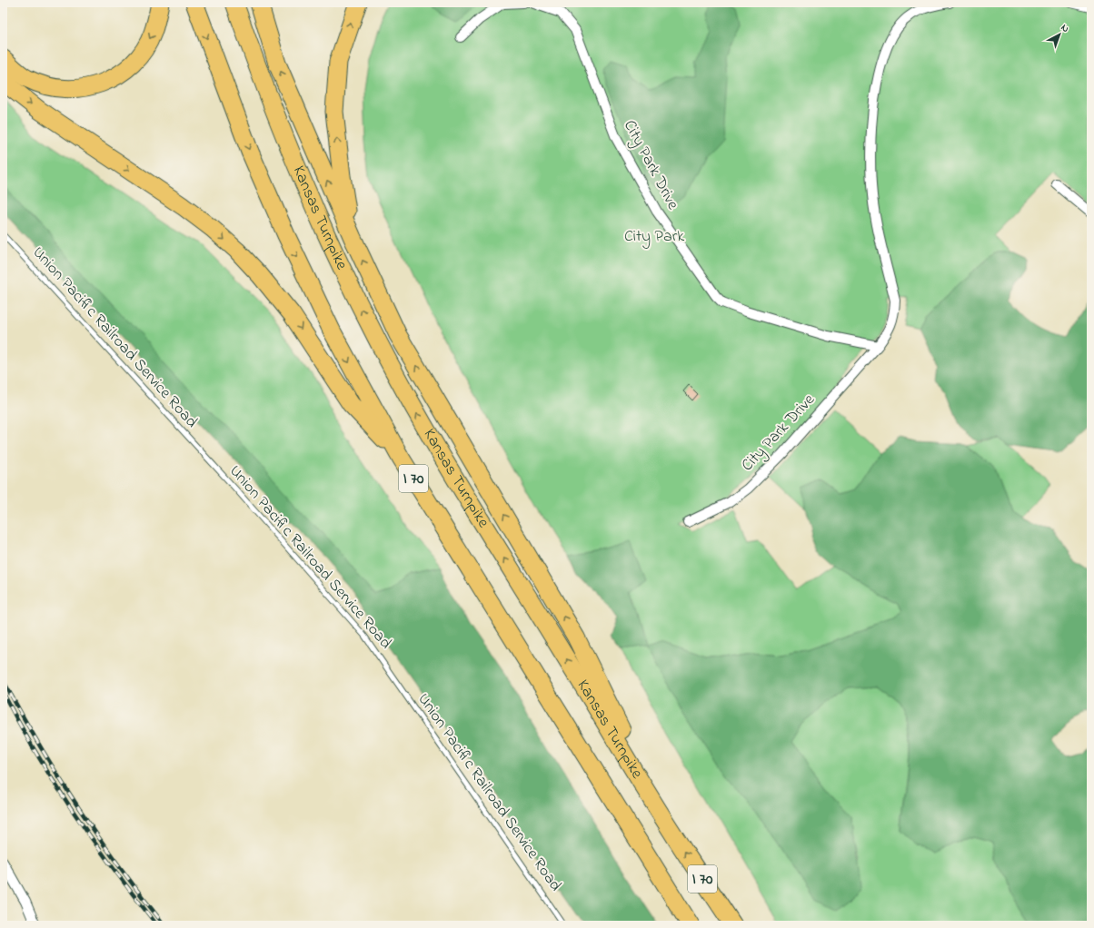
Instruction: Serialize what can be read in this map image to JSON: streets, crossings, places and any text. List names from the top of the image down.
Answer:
{
  "streets": {
    "highway": ["Kansas Turnpike", "I 70"],
    "street": ["City Park Drive"],
    "lane": ["Union Pacific Railroad Service Road"]
  },
  "parks": ["City Park"],
  "north": "top right"
}
